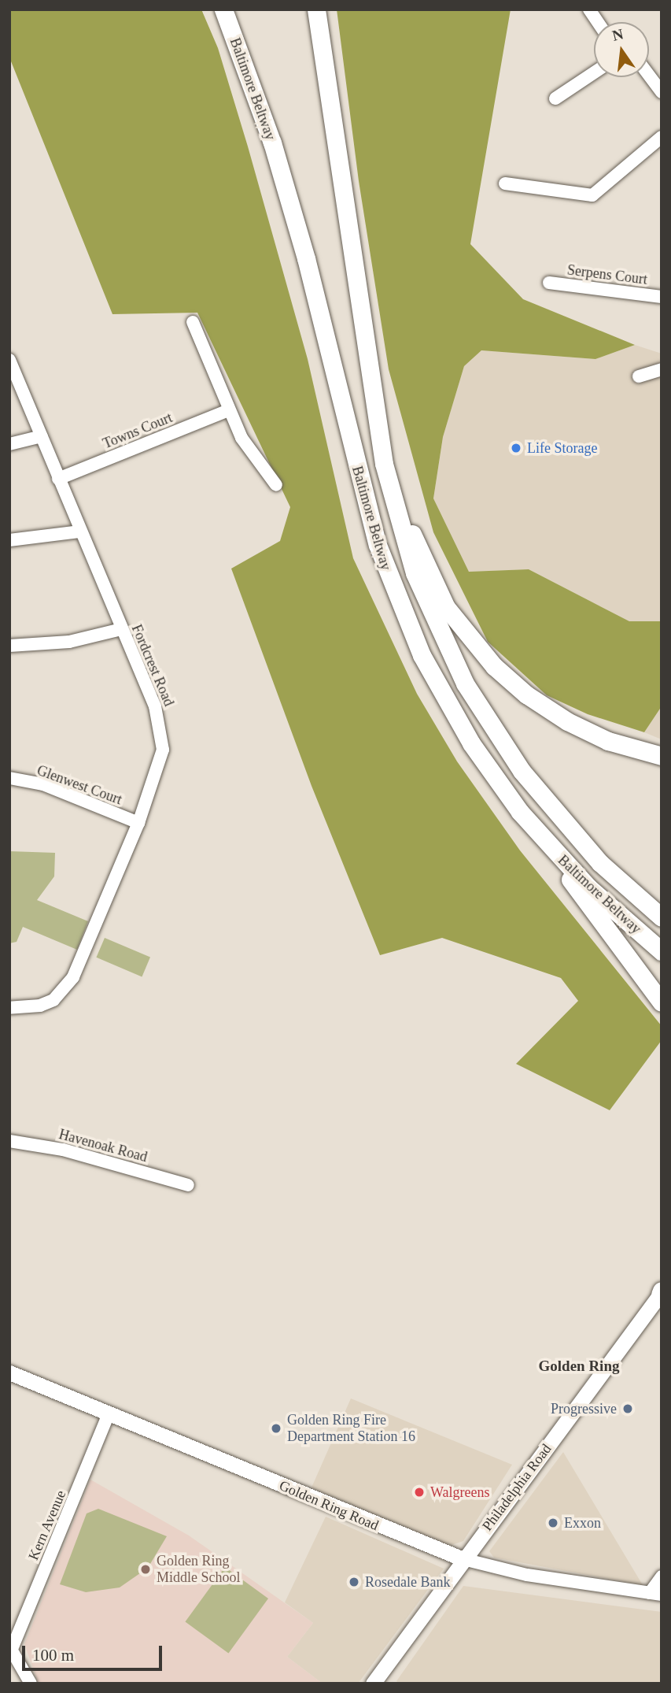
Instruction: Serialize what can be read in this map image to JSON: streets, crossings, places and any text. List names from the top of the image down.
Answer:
{
  "streets": {
    "highway": ["Baltimore Beltway"],
    "main road": ["Philadelphia Road", "Golden Ring Road"],
    "street": [
      "Serpens Court",
      "Towns Court",
      "Fordcrest Road",
      "Glenwest Court",
      "Havenoak Road",
      "Kern Avenue"
    ]
  },
  "crossings": [
    ["Towns Court", "Fordcrest Road"],
    ["Fordcrest Road", "Glenwest Court"],
    ["Philadelphia Road", "Golden Ring Road"],
    ["Golden Ring Road", "Kern Avenue"]
  ],
  "districts": ["Golden Ring"],
  "places": [
    "Life Storage",
    "Progressive",
    "Golden Ring Fire Department Station 16",
    "Walgreens",
    "Exxon",
    "Golden Ring Middle School",
    "Rosedale Bank"
  ],
  "scale_bar": "100 m",
  "north": "top"
}
